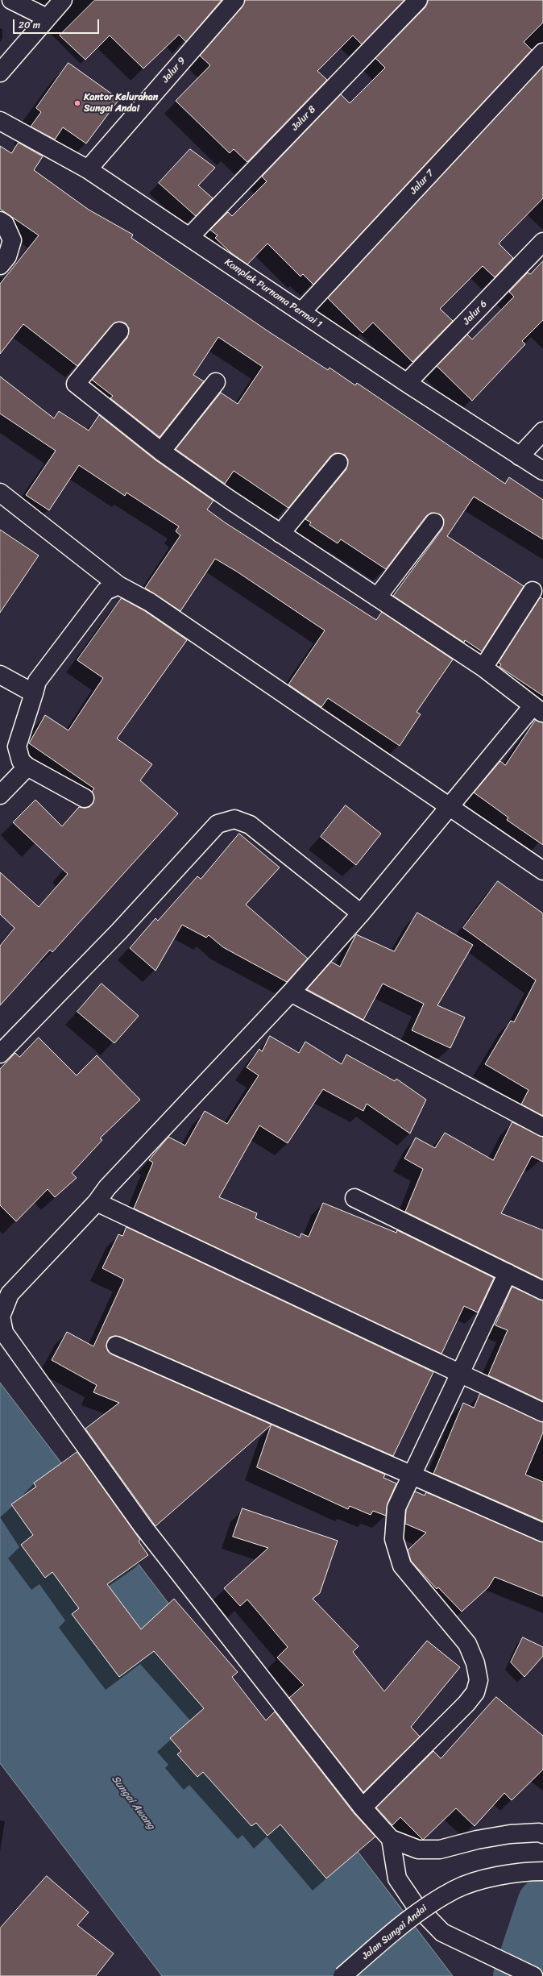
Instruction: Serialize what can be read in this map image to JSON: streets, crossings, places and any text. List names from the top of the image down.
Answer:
{
  "streets": {
    "street": [
      "Jalur 9",
      "Jalur 8",
      "Jalur 7",
      "Komplek Purnama Permai 1",
      "Jalur 6",
      "Jalan Sungai Andai"
    ]
  },
  "crossings": [
    ["Jalur 9", "Komplek Purnama Permai 1"],
    ["Jalur 8", "Komplek Purnama Permai 1"],
    ["Jalur 7", "Komplek Purnama Permai 1"],
    ["Komplek Purnama Permai 1", "Jalur 6"]
  ],
  "water": ["Sungai Awang"],
  "places": ["Kantor Kelurahan Sungai Andai"],
  "scale_bar": "20 m"
}
